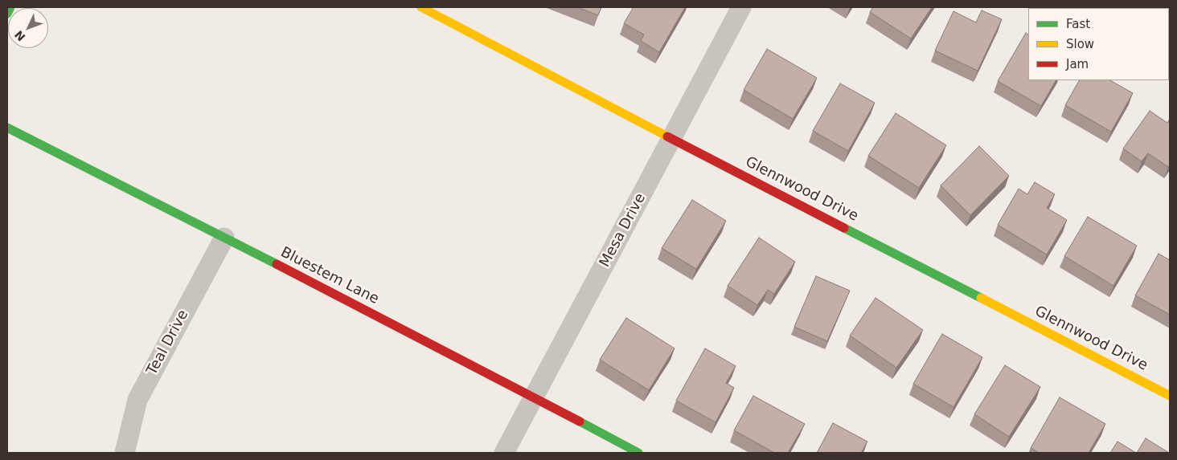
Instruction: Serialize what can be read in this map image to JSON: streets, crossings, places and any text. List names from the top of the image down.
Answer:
{
  "streets": {
    "street": [
      "Glennwood Drive",
      "Mesa Drive",
      "Bluestem Lane",
      "Teal Drive"
    ]
  },
  "crossings": [
    ["Glennwood Drive", "Mesa Drive"],
    ["Mesa Drive", "Bluestem Lane"],
    ["Bluestem Lane", "Teal Drive"]
  ],
  "legend": ["Fast", "Slow", "Jam"],
  "north": "bottom left"
}
